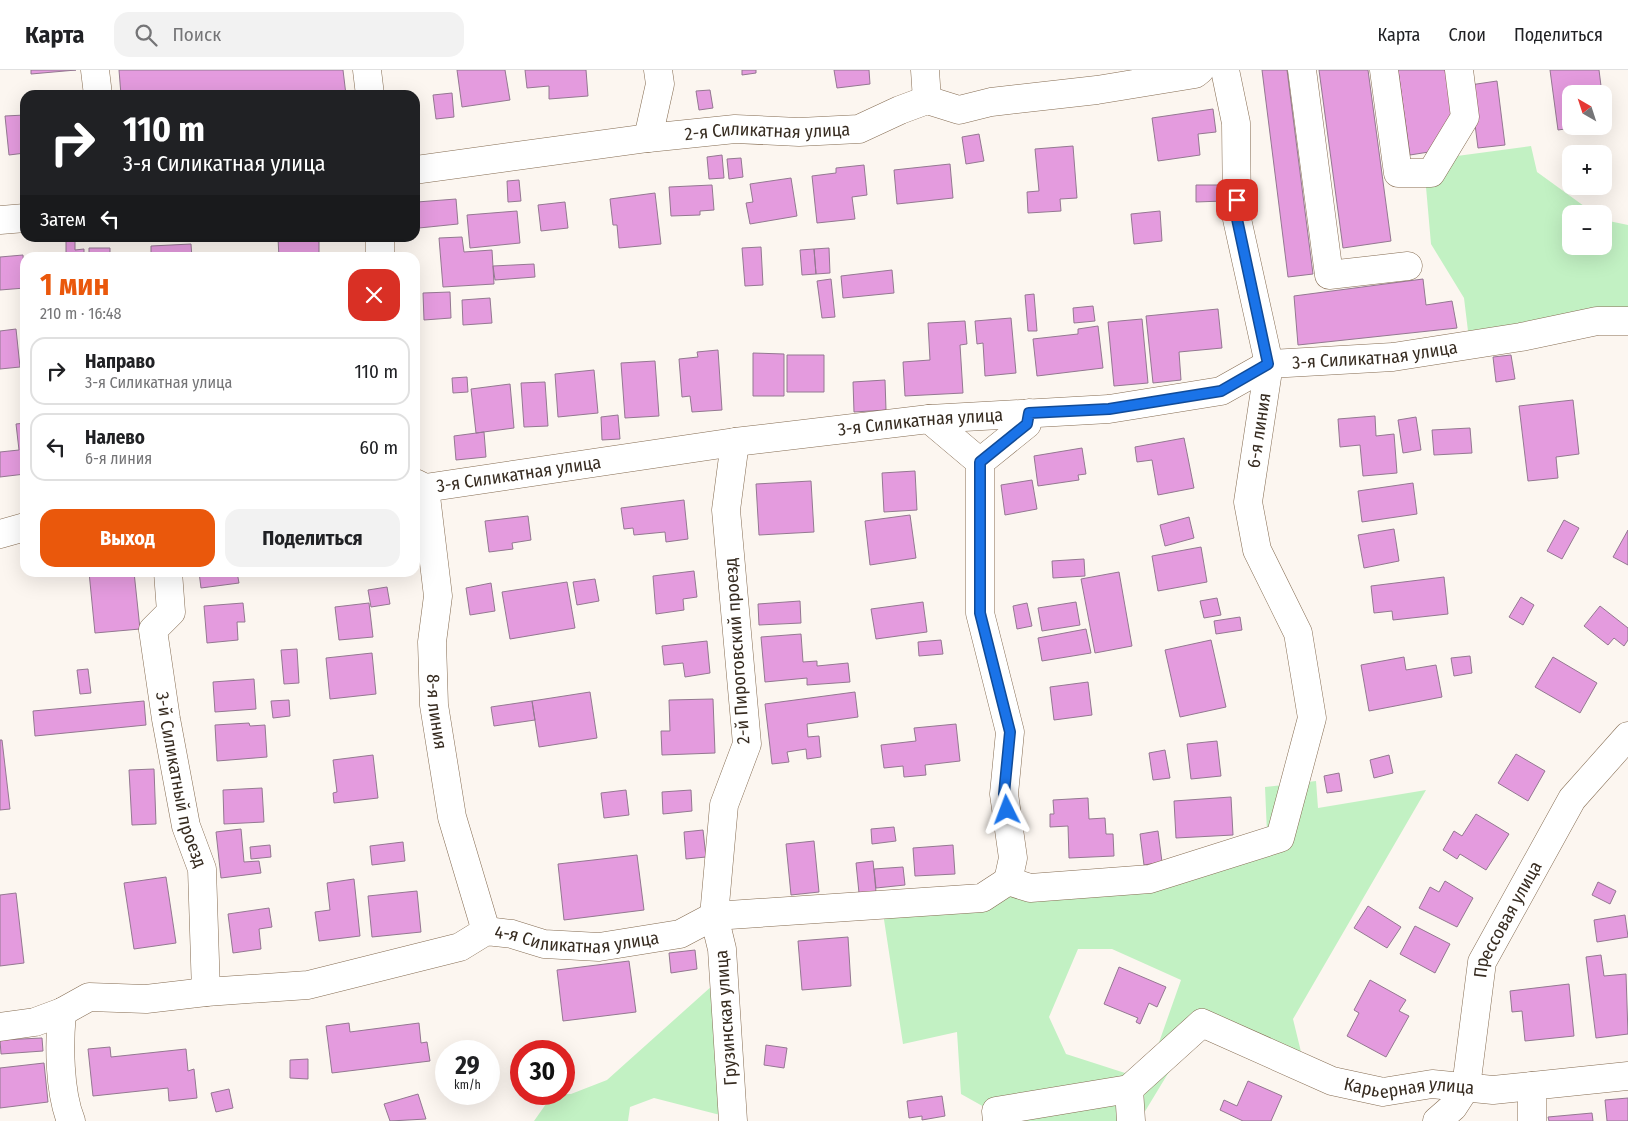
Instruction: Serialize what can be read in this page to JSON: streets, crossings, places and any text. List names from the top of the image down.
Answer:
{
  "streets": {
    "street": [
      "2-я Силикатная улица",
      "3-я Силикатная улица",
      "6-я линия",
      "2-й Пироговский проезд",
      "8-я линия",
      "3-й Силикатный проезд",
      "Прессовая улица",
      "4-я Силикатная улица",
      "Грузинская улица",
      "Карьерная улица"
    ]
  },
  "crossings": [
    ["3-я Силикатная улица", "6-я линия"],
    ["3-я Силикатная улица", "2-й Пироговский проезд"],
    ["3-я Силикатная улица", "8-я линия"],
    ["6-я линия", "4-я Силикатная улица"],
    ["2-й Пироговский проезд", "4-я Силикатная улица"],
    ["2-й Пироговский проезд", "Грузинская улица"],
    ["8-я линия", "4-я Силикатная улица"],
    ["3-й Силикатный проезд", "4-я Силикатная улица"],
    ["Прессовая улица", "Карьерная улица"],
    ["4-я Силикатная улица", "Грузинская улица"]
  ],
  "north": "top left",
  "page": {
    "header": "Карта",
    "search": "Поиск",
    "nav": ["Карта", "Слои", "Поделиться"],
    "map_buttons": ["+", "−"],
    "turn": ["110 m", "3-я Силикатная улица"],
    "then": "Затем",
    "heading": ["1 мин", "210 m · 16:48"],
    "list": [
      {
        "name": "Направо",
        "note": "3-я Силикатная улица",
        "value": "110 m"
      },
      {
        "name": "Налево",
        "note": "6-я линия",
        "value": "60 m"
      }
    ],
    "buttons": ["Выход", "Поделиться"],
    "speed": "29 km/h",
    "limit": "30"
  }
}
